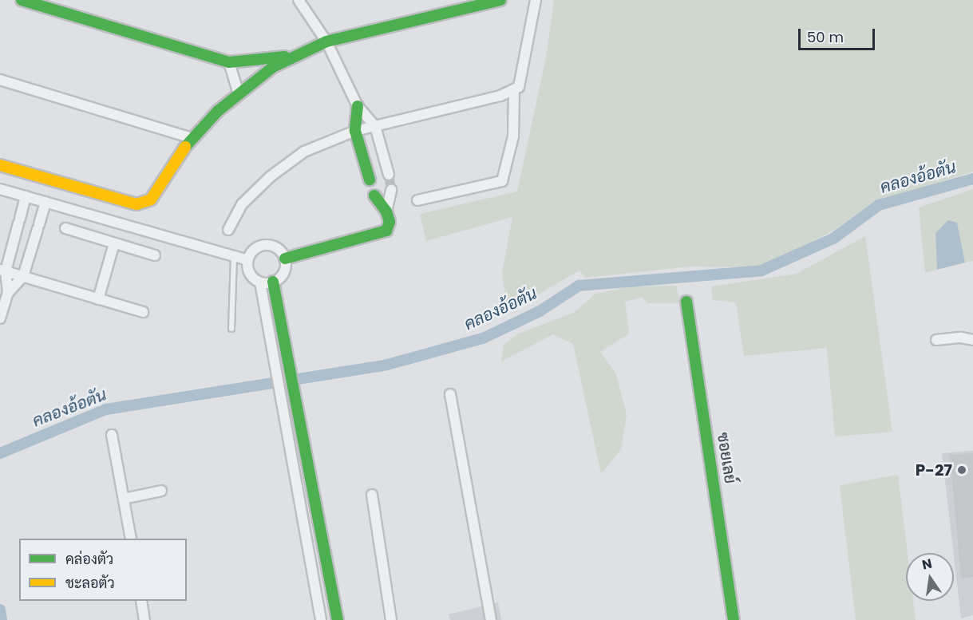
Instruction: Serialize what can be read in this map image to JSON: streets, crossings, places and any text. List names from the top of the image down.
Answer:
{
  "streets": {
    "street": ["ซอยเลย์"]
  },
  "water": ["คลองอ้อตัน"],
  "places": ["P-27"],
  "legend": ["คล่องตัว", "ชะลอตัว"],
  "scale_bar": "50 m",
  "north": "top"
}
